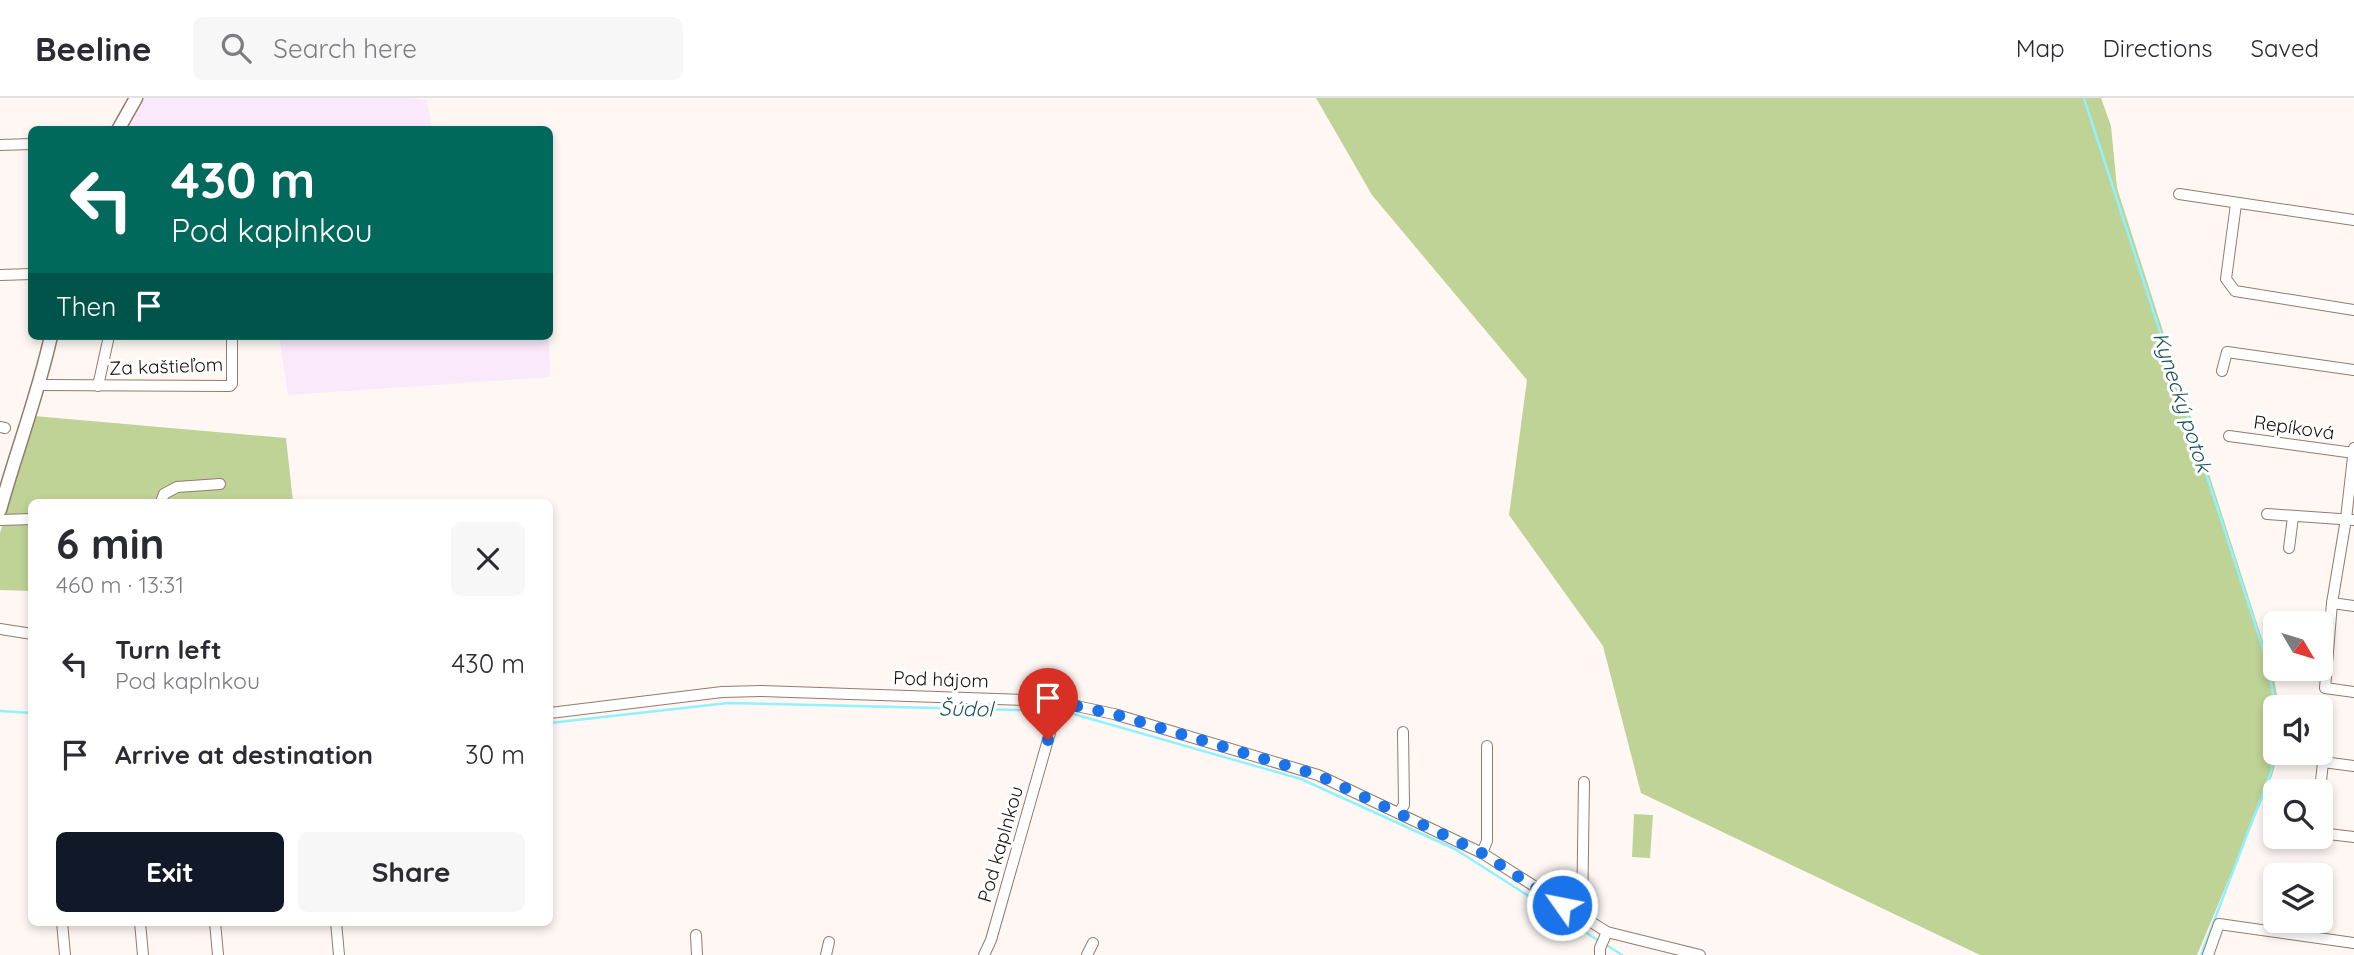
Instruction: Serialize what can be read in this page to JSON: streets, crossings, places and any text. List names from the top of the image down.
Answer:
{
  "streets": {
    "street": [
      "Za kaštieľom",
      "Repíková",
      "Pod hájom",
      "Pod kaplnkou"
    ]
  },
  "crossings": [
    ["Pod hájom", "Pod kaplnkou"]
  ],
  "water": ["Kynecký potok", "Šúdol"],
  "north": "bottom right",
  "page": {
    "header": "Beeline",
    "search": "Search here",
    "nav": ["Map", "Directions", "Saved"],
    "turn": ["430 m", "Pod kaplnkou"],
    "then": "Then",
    "heading": ["6 min", "460 m · 13:31"],
    "list": [
      {
        "name": "Turn left",
        "note": "Pod kaplnkou",
        "value": "430 m"
      },
      {
        "name": "Arrive at destination",
        "value": "30 m"
      }
    ],
    "buttons": ["Exit", "Share"]
  }
}
